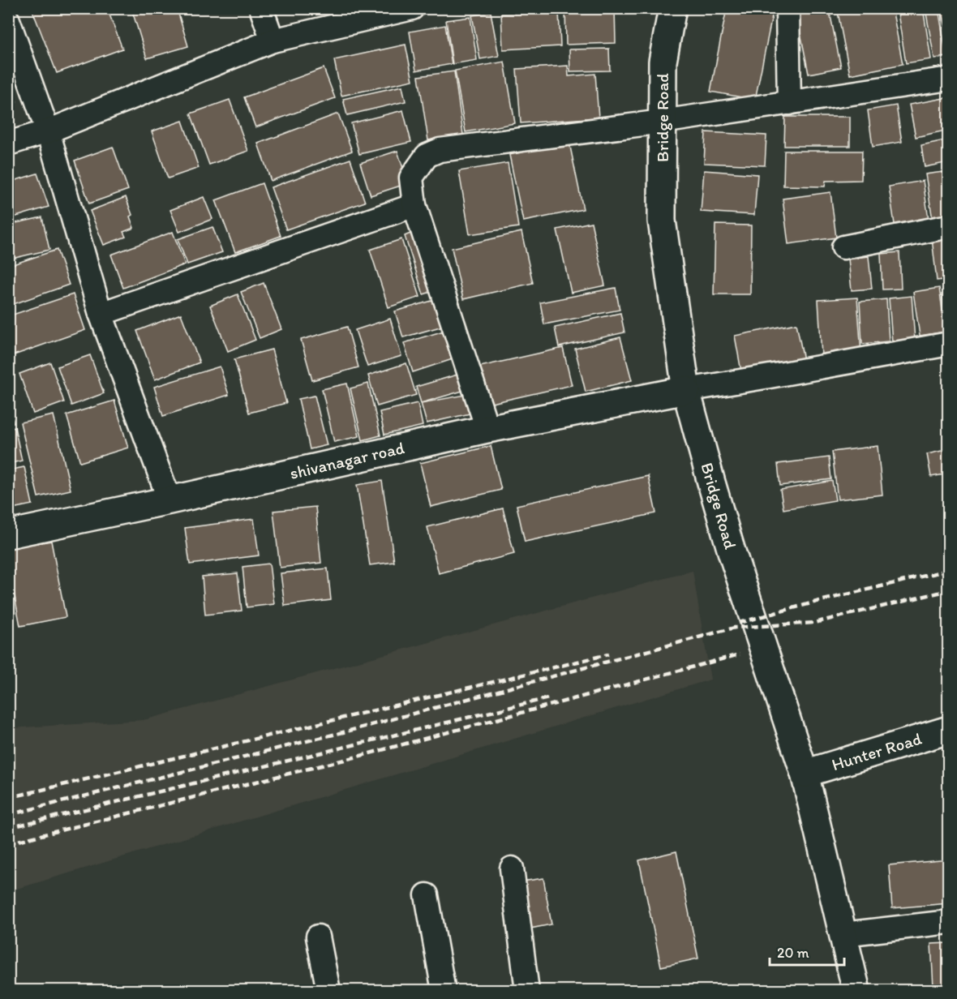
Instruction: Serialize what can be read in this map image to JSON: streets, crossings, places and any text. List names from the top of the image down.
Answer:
{
  "streets": {
    "street": ["Bridge Road", "shivanagar road", "Hunter Road"]
  },
  "crossings": [
    ["Bridge Road", "shivanagar road"],
    ["Bridge Road", "Hunter Road"]
  ],
  "scale_bar": "20 m"
}
